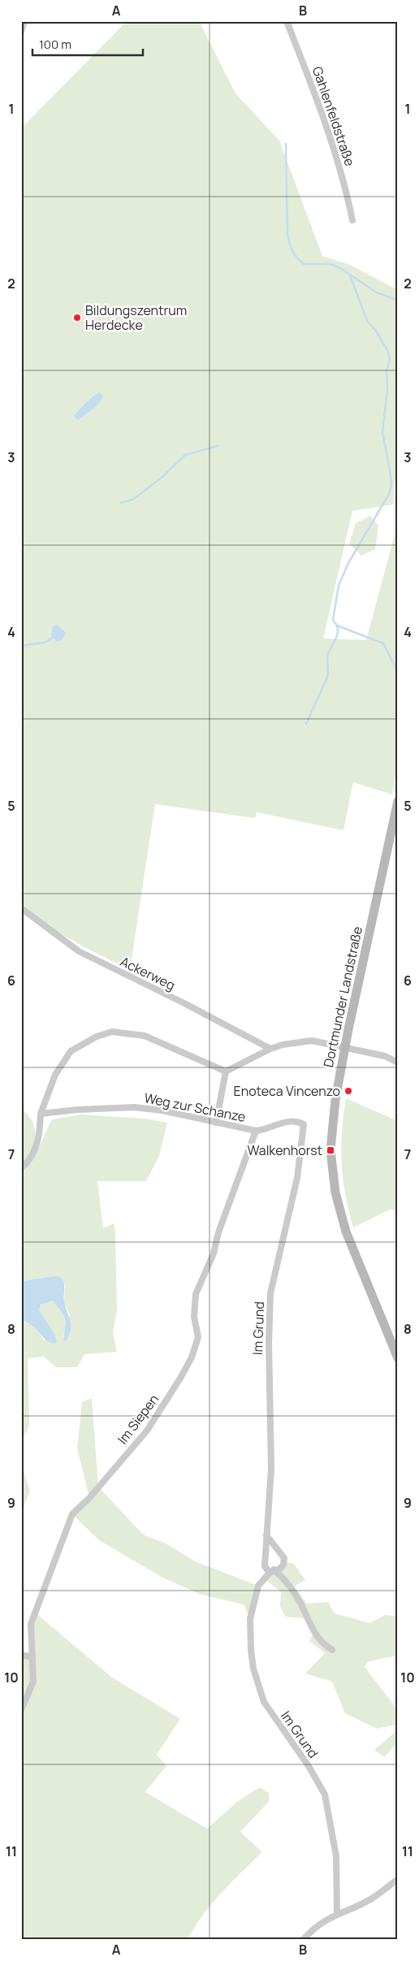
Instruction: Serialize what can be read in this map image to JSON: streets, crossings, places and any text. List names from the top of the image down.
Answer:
{
  "streets": {
    "main road": ["Dortmunder Landstraße"],
    "street": [
      "Gahlenfeldstraße",
      "Ackerweg",
      "Weg zur Schanze",
      "Im Grund",
      "Im Siepen"
    ]
  },
  "crossings": [
    ["Weg zur Schanze", "Im Grund"],
    ["Weg zur Schanze", "Im Siepen"]
  ],
  "places": {
    "other": ["Bildungszentrum Herdecke", "Enoteca Vincenzo"],
    "transit": ["Walkenhorst"]
  },
  "scale_bar": "100 m",
  "grid": {
    "columns": ["A", "B"],
    "rows": [
      "1",
      "2",
      "3",
      "4",
      "5",
      "6",
      "7",
      "8",
      "9",
      "10",
      "11"
    ]
  }
}
